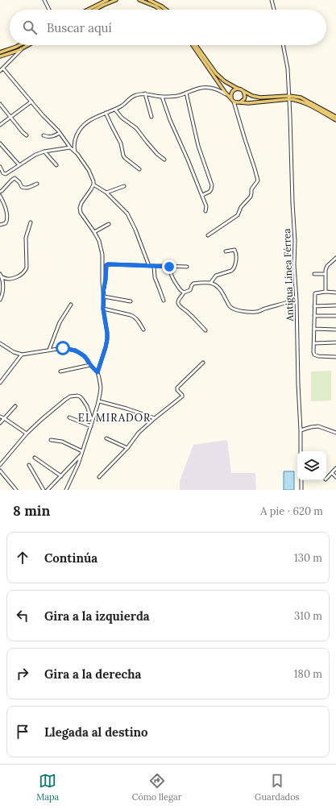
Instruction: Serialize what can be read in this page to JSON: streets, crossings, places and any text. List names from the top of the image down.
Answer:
{
  "streets": {
    "street": ["Antigua Línea Férrea"]
  },
  "districts": ["EL MIRADOR"],
  "page": {
    "search": "Buscar aquí",
    "heading": ["8 min", "A pie · 620 m"],
    "list": [
      ["Continúa", "130 m"],
      ["Gira a la izquierda", "310 m"],
      ["Gira a la derecha", "180 m"],
      "Llegada al destino"
    ],
    "nav": ["Mapa", "Cómo llegar", "Guardados"]
  }
}
